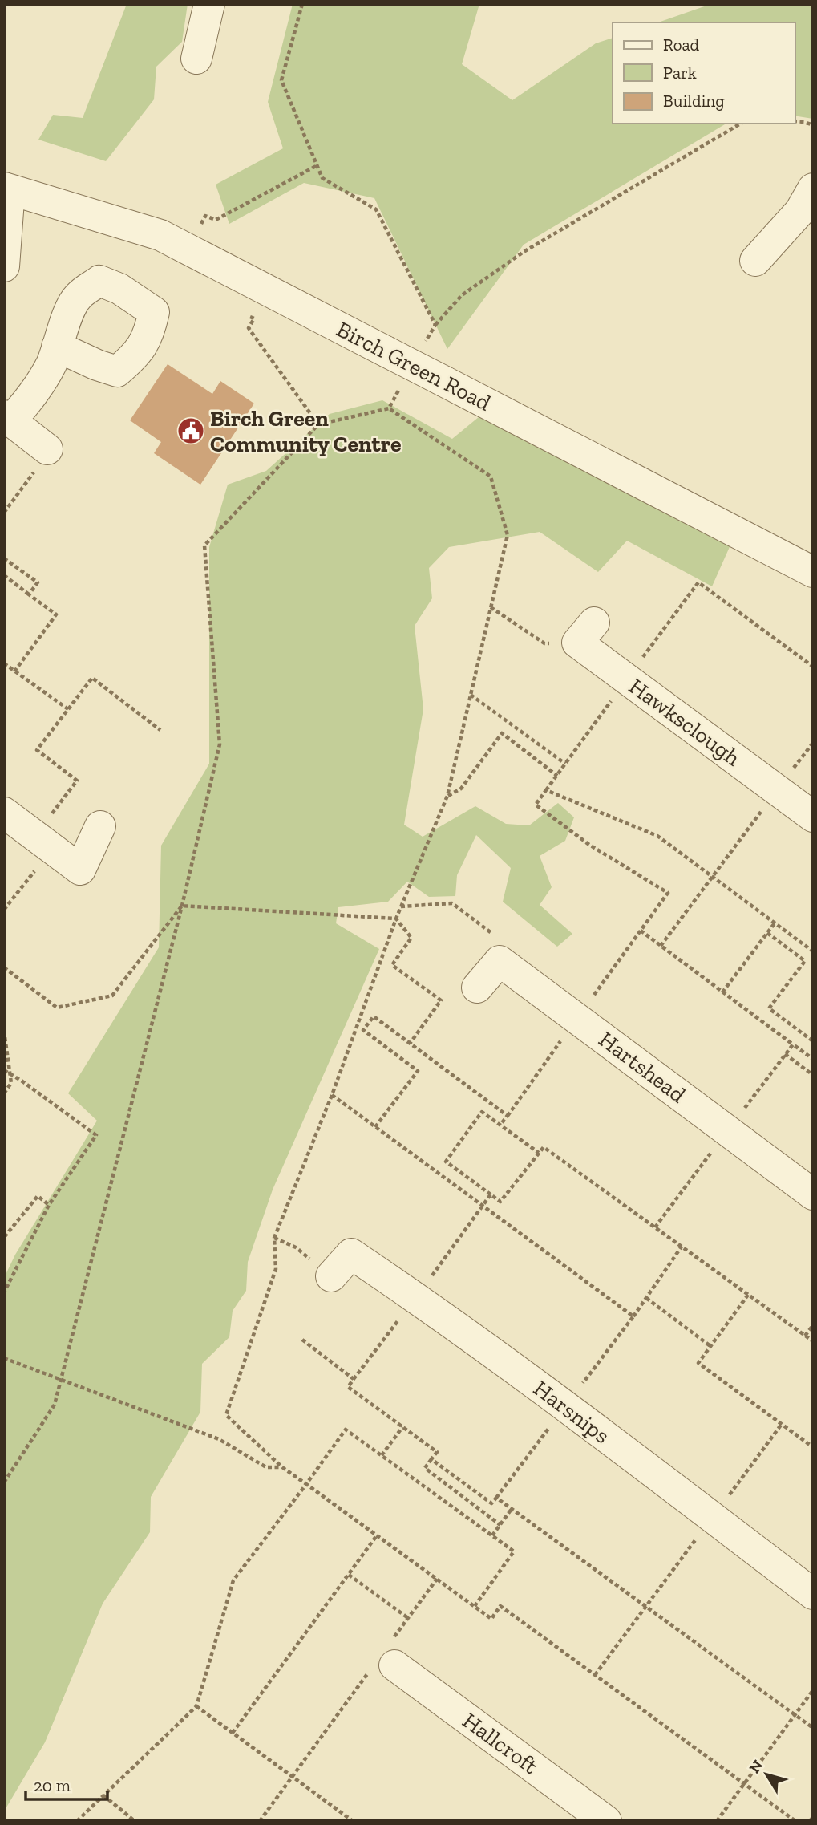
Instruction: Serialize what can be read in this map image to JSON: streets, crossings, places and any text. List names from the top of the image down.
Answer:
{
  "streets": {
    "street": [
      "Birch Green Road",
      "Hawksclough",
      "Hartshead",
      "Harsnips",
      "Hallcroft"
    ]
  },
  "places": {
    "public building": ["Birch Green Community Centre"]
  },
  "legend": ["Road", "Park", "Building"],
  "scale_bar": "20 m",
  "north": "top left"
}
